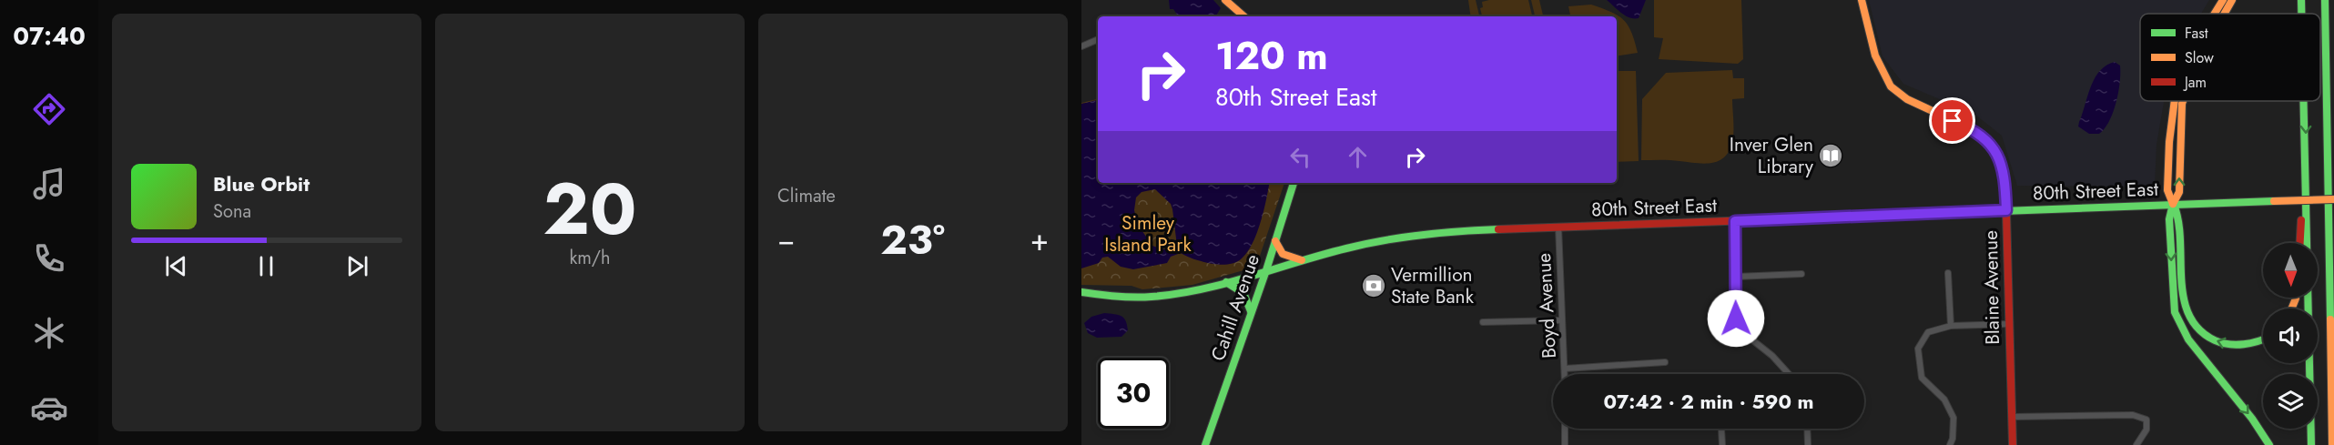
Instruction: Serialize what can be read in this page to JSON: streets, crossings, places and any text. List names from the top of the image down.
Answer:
{
  "streets": {
    "main road": ["80th Street East", "Blaine Avenue", "Cahill Avenue"],
    "street": ["Boyd Avenue"]
  },
  "crossings": [
    ["80th Street East", "Blaine Avenue"],
    ["80th Street East", "Boyd Avenue"],
    ["80th Street East", "Cahill Avenue"]
  ],
  "parks": ["Simley Island Park"],
  "places": {
    "library": ["Inver Glen Library"],
    "bank": ["Vermillion State Bank"]
  },
  "legend": ["Fast", "Slow", "Jam"],
  "north": "bottom",
  "page": {
    "tabs": "07:40",
    "tile": [
      ["20", "km/h"],
      "Climate"
    ],
    "turn": ["120 m", "80th Street East"],
    "song": ["Blue Orbit", "Sona"],
    "heat": ["−", "23°", "+"],
    "limit": "30",
    "trip": "07:42 · 2 min · 590 m"
  }
}
